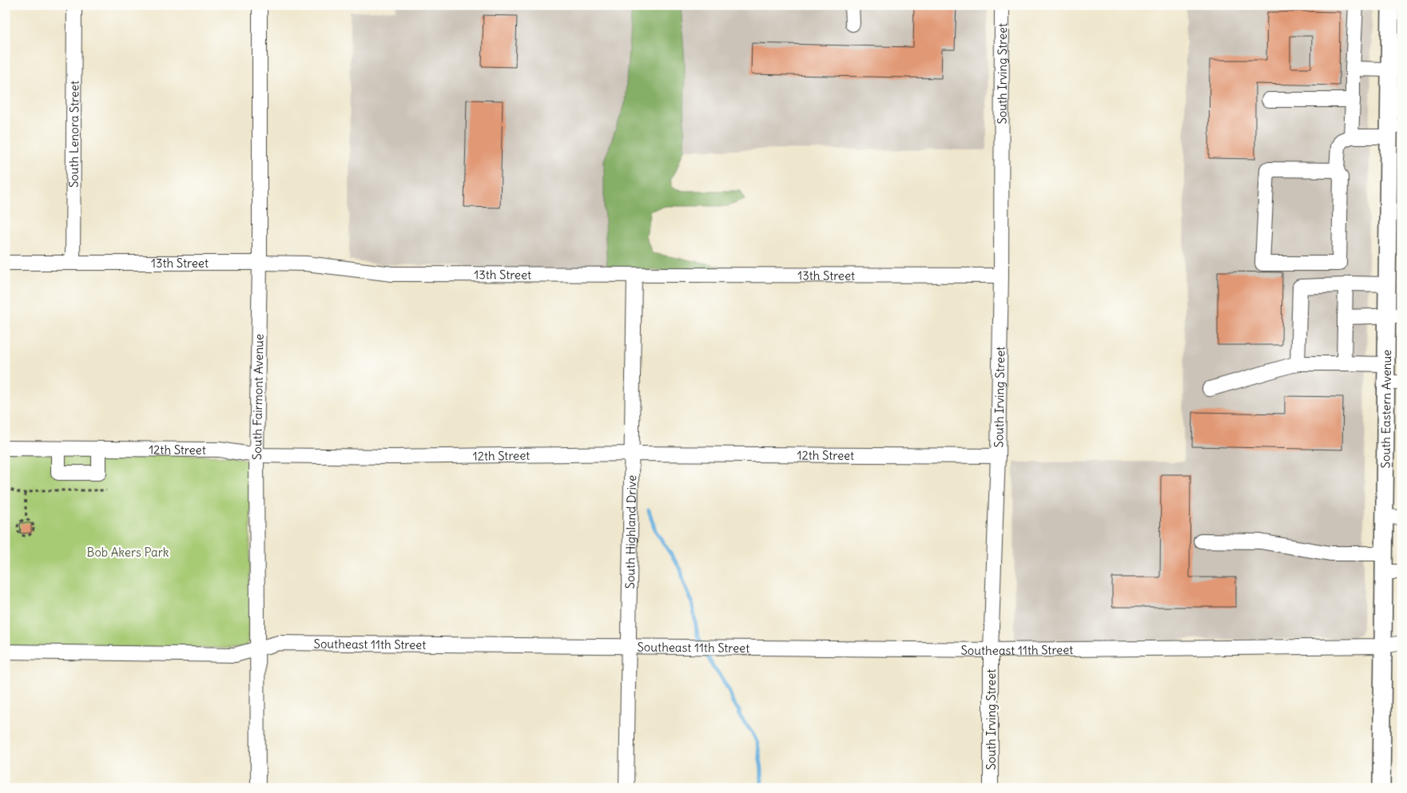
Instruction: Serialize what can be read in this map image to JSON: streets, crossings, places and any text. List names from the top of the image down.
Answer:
{
  "streets": {
    "main road": ["South Eastern Avenue"],
    "street": [
      "South Irving Street",
      "South Lenora Street",
      "13th Street",
      "South Fairmont Avenue",
      "12th Street",
      "South Highland Drive",
      "Southeast 11th Street"
    ]
  },
  "crossings": [
    ["South Irving Street", "13th Street"],
    ["South Irving Street", "12th Street"],
    ["South Irving Street", "Southeast 11th Street"],
    ["South Lenora Street", "13th Street"],
    ["13th Street", "South Fairmont Avenue"],
    ["13th Street", "South Highland Drive"],
    ["South Fairmont Avenue", "12th Street"],
    ["South Fairmont Avenue", "Southeast 11th Street"],
    ["South Eastern Avenue", "Southeast 11th Street"],
    ["12th Street", "South Highland Drive"],
    ["South Highland Drive", "Southeast 11th Street"]
  ],
  "parks": ["Bob Akers Park"]
}
